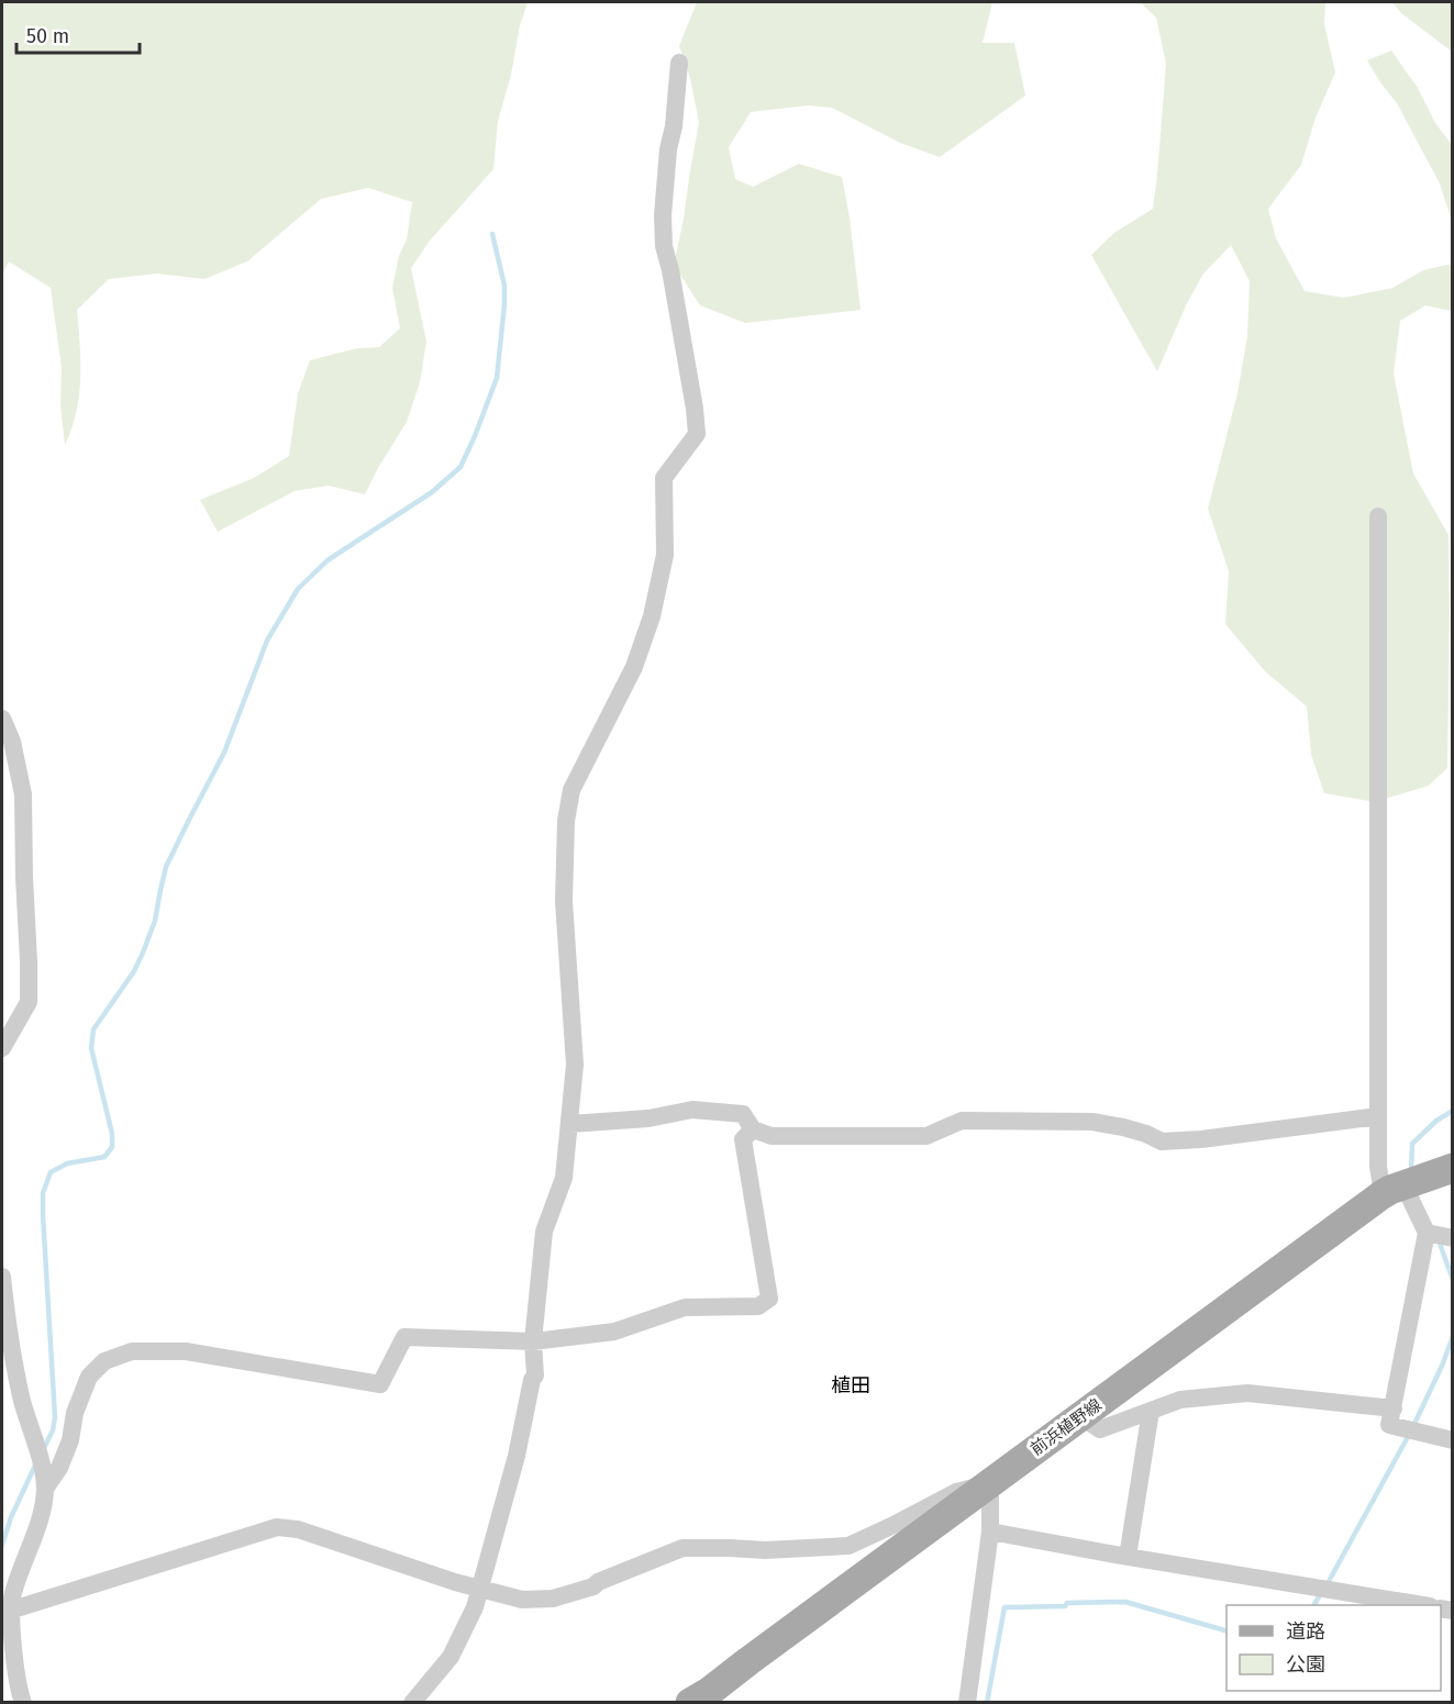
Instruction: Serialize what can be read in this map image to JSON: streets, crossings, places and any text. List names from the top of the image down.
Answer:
{
  "streets": {
    "main road": ["前浜植野線"]
  },
  "districts": ["植田"],
  "legend": ["道路", "公園"],
  "scale_bar": "50 m"
}
